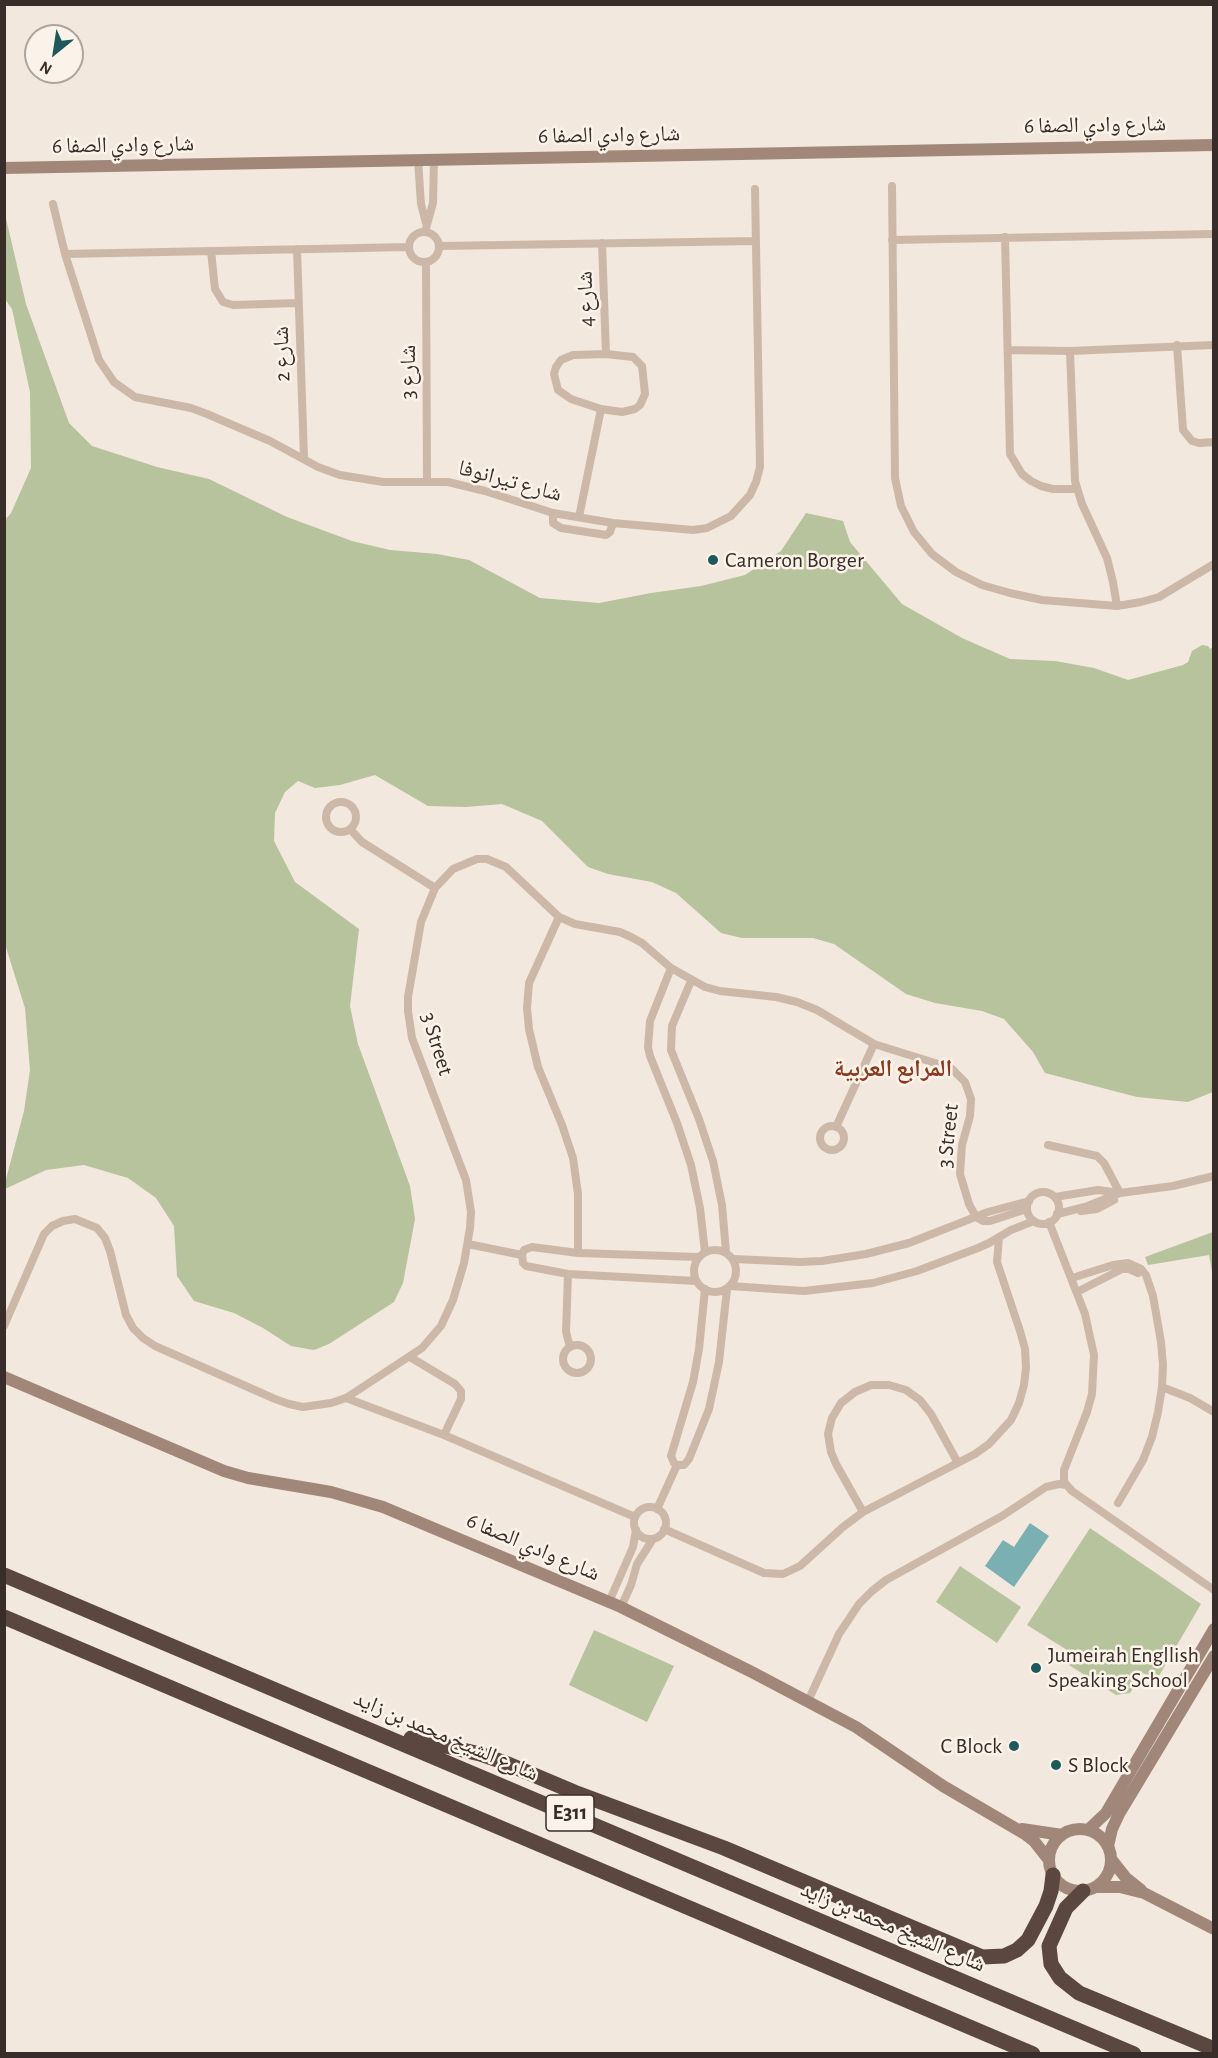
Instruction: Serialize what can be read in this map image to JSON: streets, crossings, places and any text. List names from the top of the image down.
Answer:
{
  "streets": {
    "highway": ["شارع الشيخ محمد بن زايد", "E311"],
    "main road": ["شارع وادي الصفا 6"],
    "street": [
      "شارع 4",
      "شارع 2",
      "شارع 3",
      "شارع تيرانوفا",
      "3 Street"
    ]
  },
  "crossings": [
    ["شارع 2", "شارع تيرانوفا"],
    ["شارع 3", "شارع تيرانوفا"]
  ],
  "districts": ["المرابع العربية"],
  "places": [
    "Cameron Borger",
    "Jumeirah Engllish Speaking School",
    "C Block",
    "S Block"
  ],
  "north": "bottom left"
}
